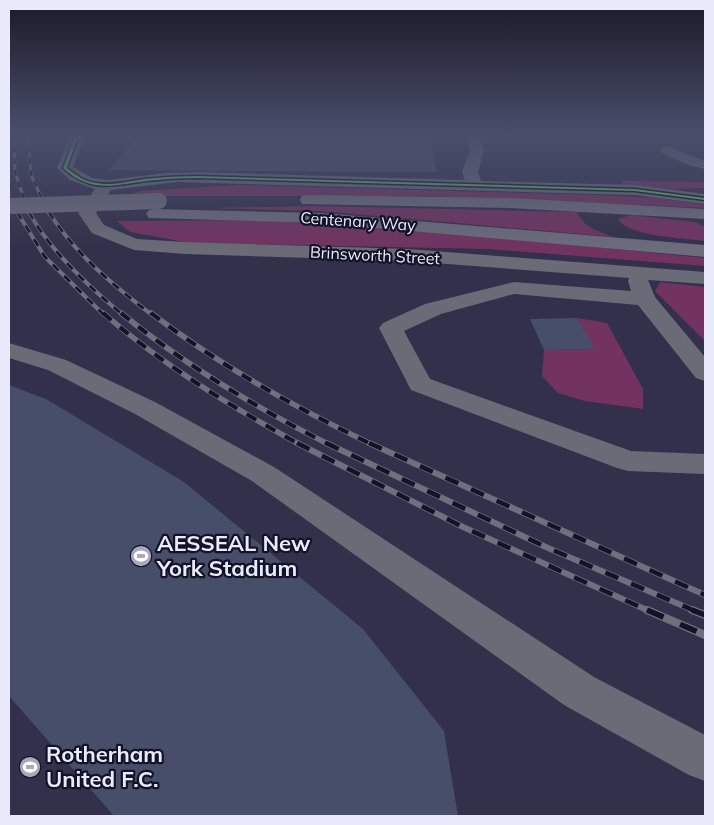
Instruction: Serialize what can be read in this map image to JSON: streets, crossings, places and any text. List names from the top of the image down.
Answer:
{
  "streets": {
    "main road": ["Centenary Way"],
    "street": ["Brinsworth Street"]
  },
  "places": {
    "sports": ["AESSEAL New York Stadium", "Rotherham United F.C."]
  }
}
